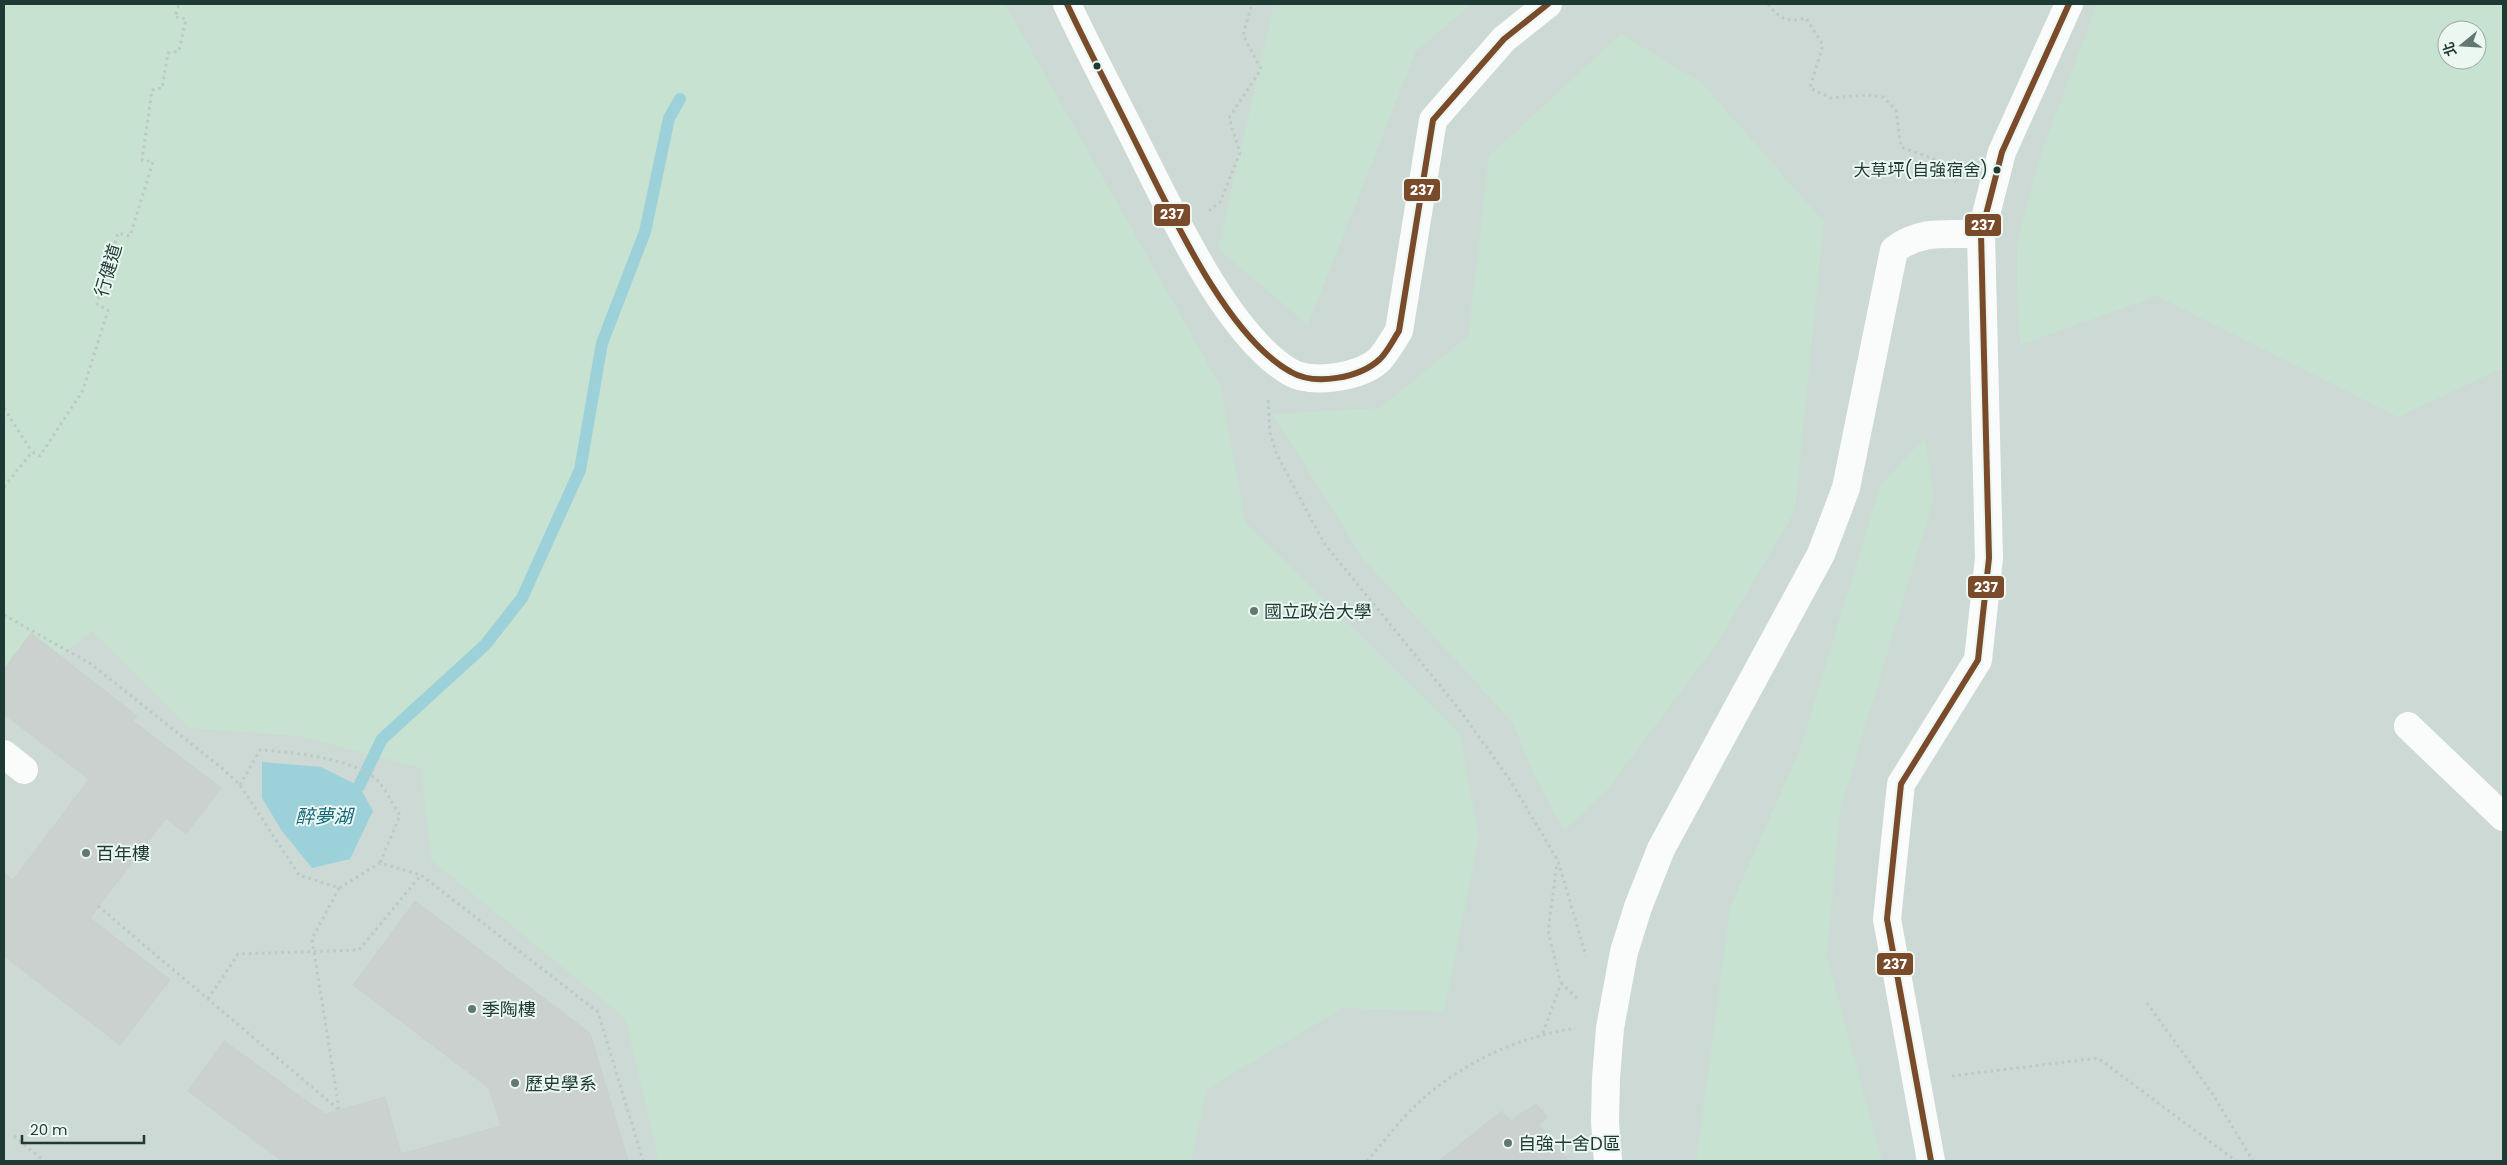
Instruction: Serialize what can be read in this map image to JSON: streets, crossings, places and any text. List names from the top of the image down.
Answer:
{
  "streets": {
    "path": ["行健道"]
  },
  "water": ["醉夢湖"],
  "places": [
    "大草坪(自強宿舍)",
    "國立政治大學",
    "百年樓",
    "季陶樓",
    "歷史學系",
    "自強十舍D區"
  ],
  "lines": ["transit line 237"],
  "scale_bar": "20 m",
  "north": "left"
}
